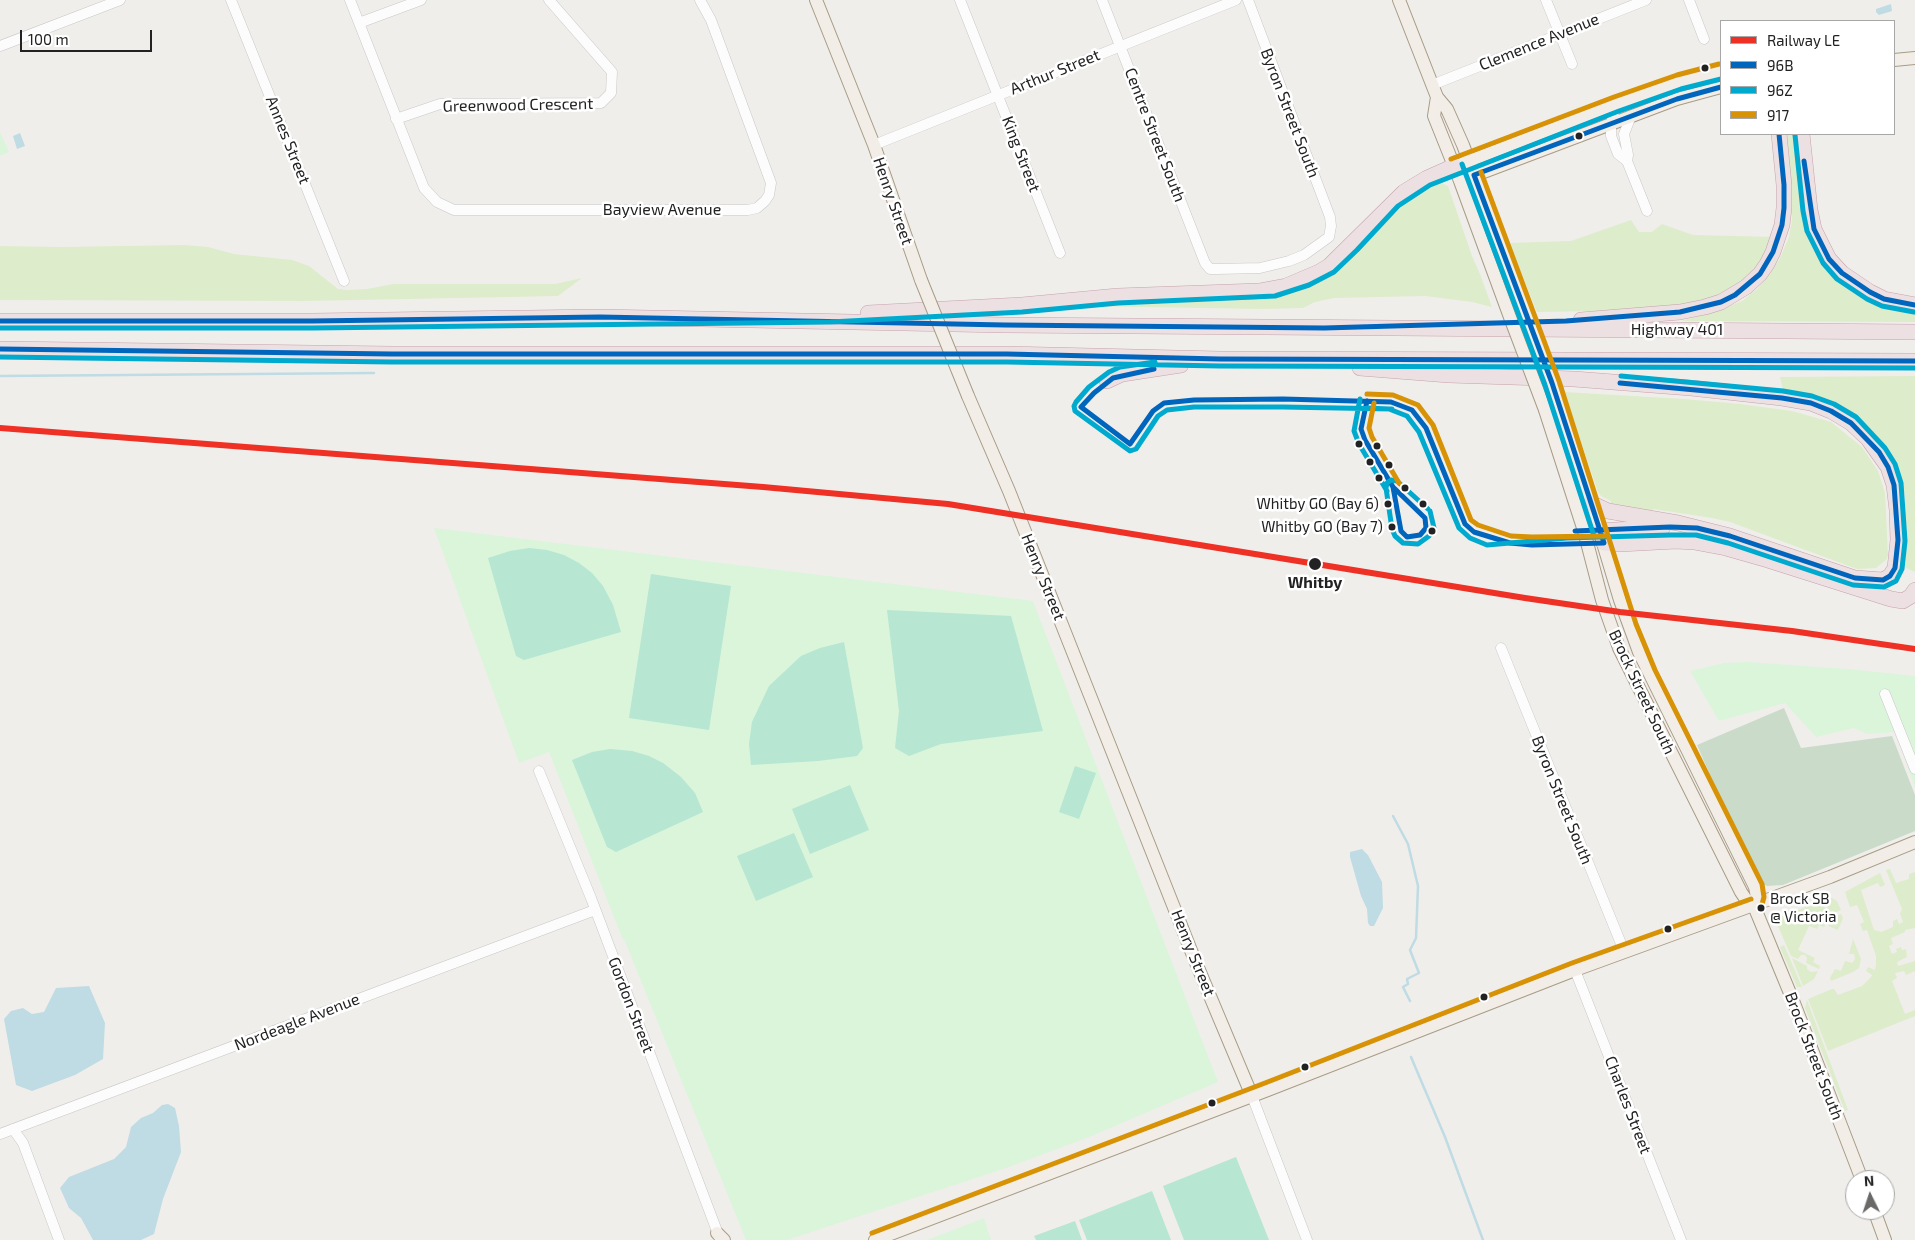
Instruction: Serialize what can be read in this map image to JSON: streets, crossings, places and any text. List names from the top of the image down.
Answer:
{
  "streets": {
    "highway": ["Highway 401"],
    "main road": ["Henry Street", "Brock Street South"],
    "street": [
      "Clemence Avenue",
      "Arthur Street",
      "Greenwood Crescent",
      "Byron Street South",
      "Centre Street South",
      "Annes Street",
      "King Street",
      "Bayview Avenue",
      "Gordon Street",
      "Nordeagle Avenue",
      "Charles Street"
    ]
  },
  "crossings": [
    ["Clemence Avenue", "Brock Street South"],
    ["Arthur Street", "Centre Street South"],
    ["Arthur Street", "King Street"],
    ["Arthur Street", "Henry Street"],
    ["Greenwood Crescent", "Bayview Avenue"],
    ["Byron Street South", "Centre Street South"],
    ["Gordon Street", "Nordeagle Avenue"]
  ],
  "places": [
    "Whitby GO (Bay 6)",
    "Whitby GO (Bay 7)",
    "Whitby",
    "Brock SB @ Victoria"
  ],
  "lines": [
    "transit line 917",
    "transit line 96Z",
    "transit line 96B",
    "rail line LE"
  ],
  "legend": [
    "Railway LE",
    "96B",
    "96Z",
    "917"
  ],
  "scale_bar": "100 m",
  "north": "top"
}
